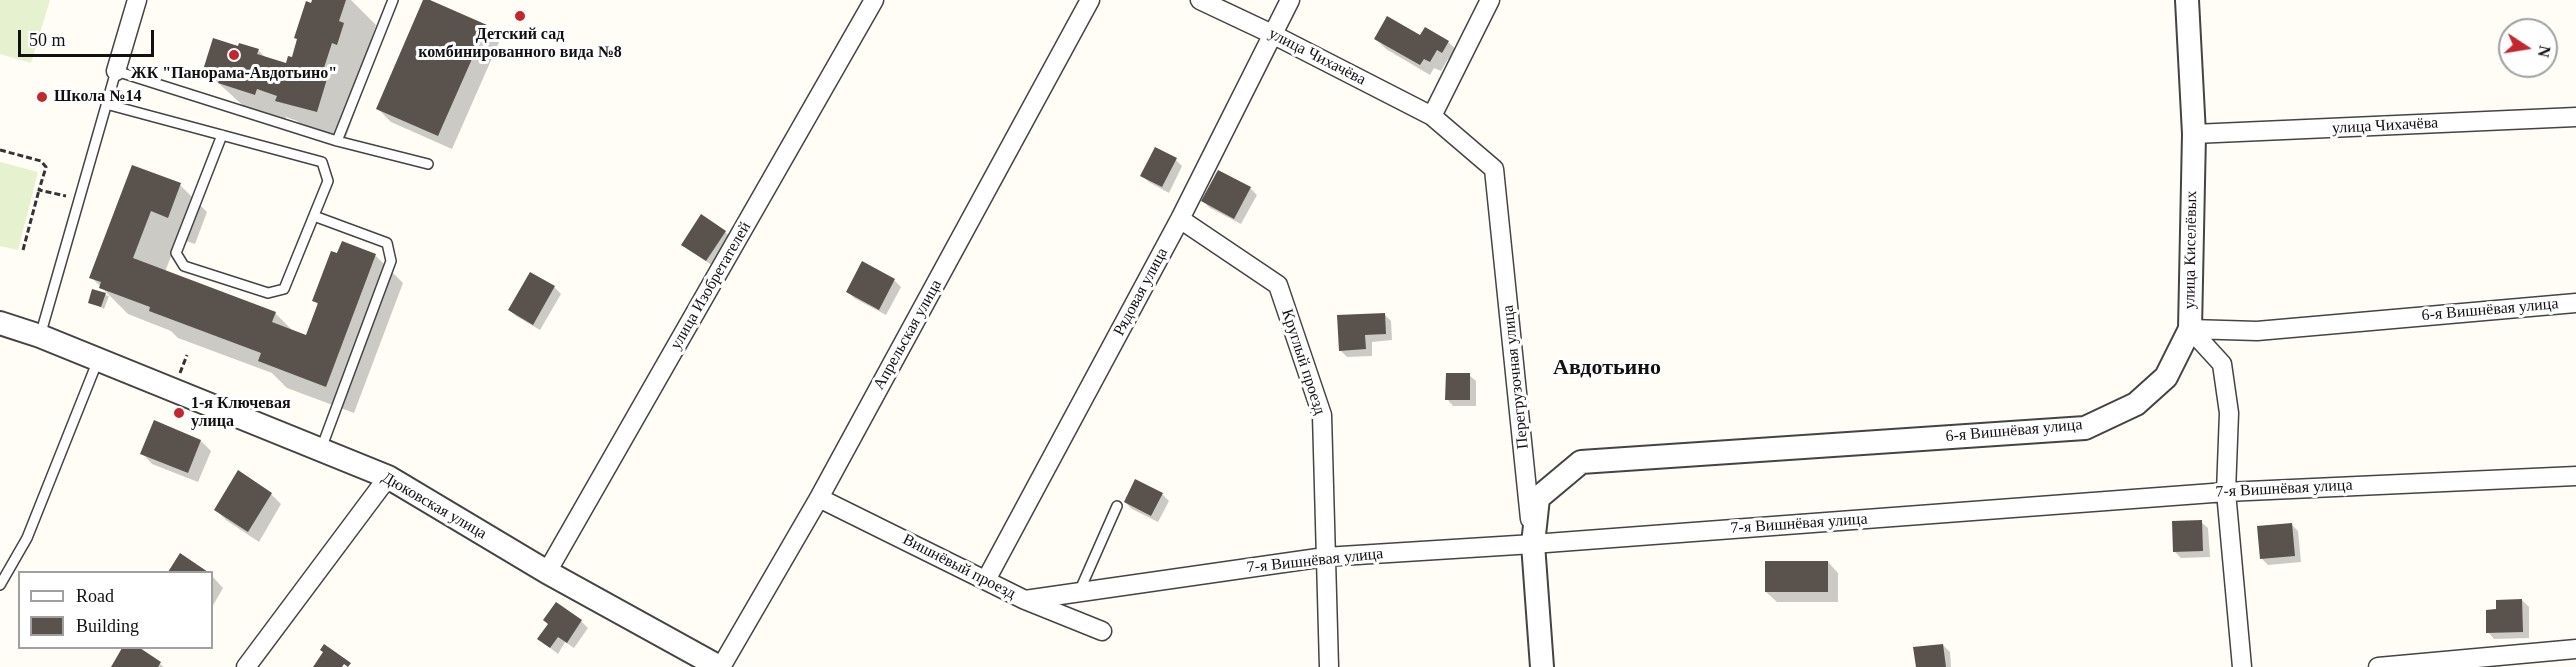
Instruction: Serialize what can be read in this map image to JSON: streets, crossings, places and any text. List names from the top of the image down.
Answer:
{
  "streets": {
    "street": [
      "улица Чихачёва",
      "улица Киселёвых",
      "улица Изобретателей",
      "Рядовая улица",
      "6-я Вишнёвая улица",
      "Апрельская улица",
      "Круглый проезд",
      "Перегрузочная улица",
      "7-я Вишнёвая улица",
      "Дюковская улица",
      "Вишнёвый проезд"
    ]
  },
  "crossings": [
    ["улица Чихачёва", "улица Киселёвых"],
    ["улица Чихачёва", "Рядовая улица"],
    ["улица Чихачёва", "Перегрузочная улица"],
    ["улица Киселёвых", "6-я Вишнёвая улица"],
    ["улица Киселёвых", "7-я Вишнёвая улица"],
    ["улица Изобретателей", "Дюковская улица"],
    ["Рядовая улица", "Круглый проезд"],
    ["Рядовая улица", "Вишнёвый проезд"],
    ["6-я Вишнёвая улица", "Перегрузочная улица"],
    ["6-я Вишнёвая улица", "7-я Вишнёвая улица"],
    ["Апрельская улица", "Дюковская улица"],
    ["Апрельская улица", "Вишнёвый проезд"],
    ["Круглый проезд", "7-я Вишнёвая улица"],
    ["Перегрузочная улица", "7-я Вишнёвая улица"],
    ["7-я Вишнёвая улица", "Вишнёвый проезд"]
  ],
  "districts": ["Авдотьино"],
  "places": [
    "Детский сад комбинированного вида №8",
    "ЖК \"Панорама-Авдотьино\"",
    "Школа №14",
    "1-я Ключевая улица"
  ],
  "legend": ["Road", "Building"],
  "scale_bar": "50 m",
  "north": "right"
}
